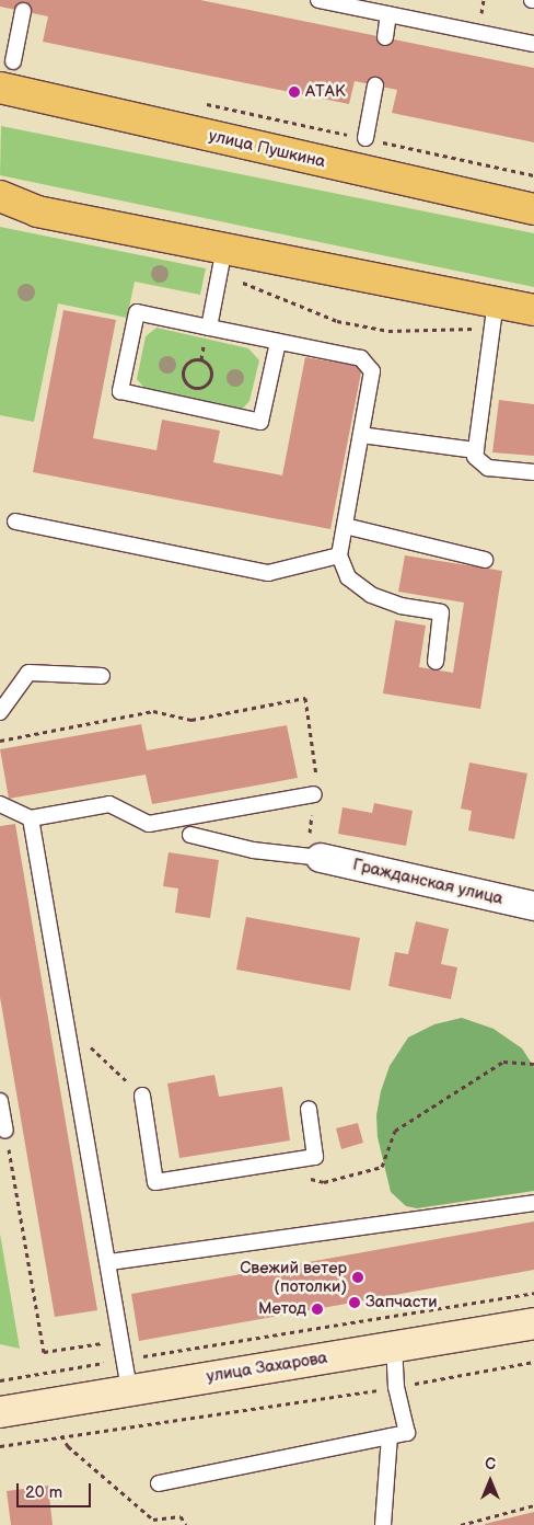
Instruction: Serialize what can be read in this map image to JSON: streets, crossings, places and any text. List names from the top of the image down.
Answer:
{
  "streets": {
    "main road": ["улица Пушкина", "улица Захарова"],
    "street": ["Гражданская улица"]
  },
  "places": [
    "АТАК",
    "Свежий ветер (потолки)",
    "Запчасти",
    "Метод"
  ],
  "scale_bar": "20 m",
  "north": "top"
}
